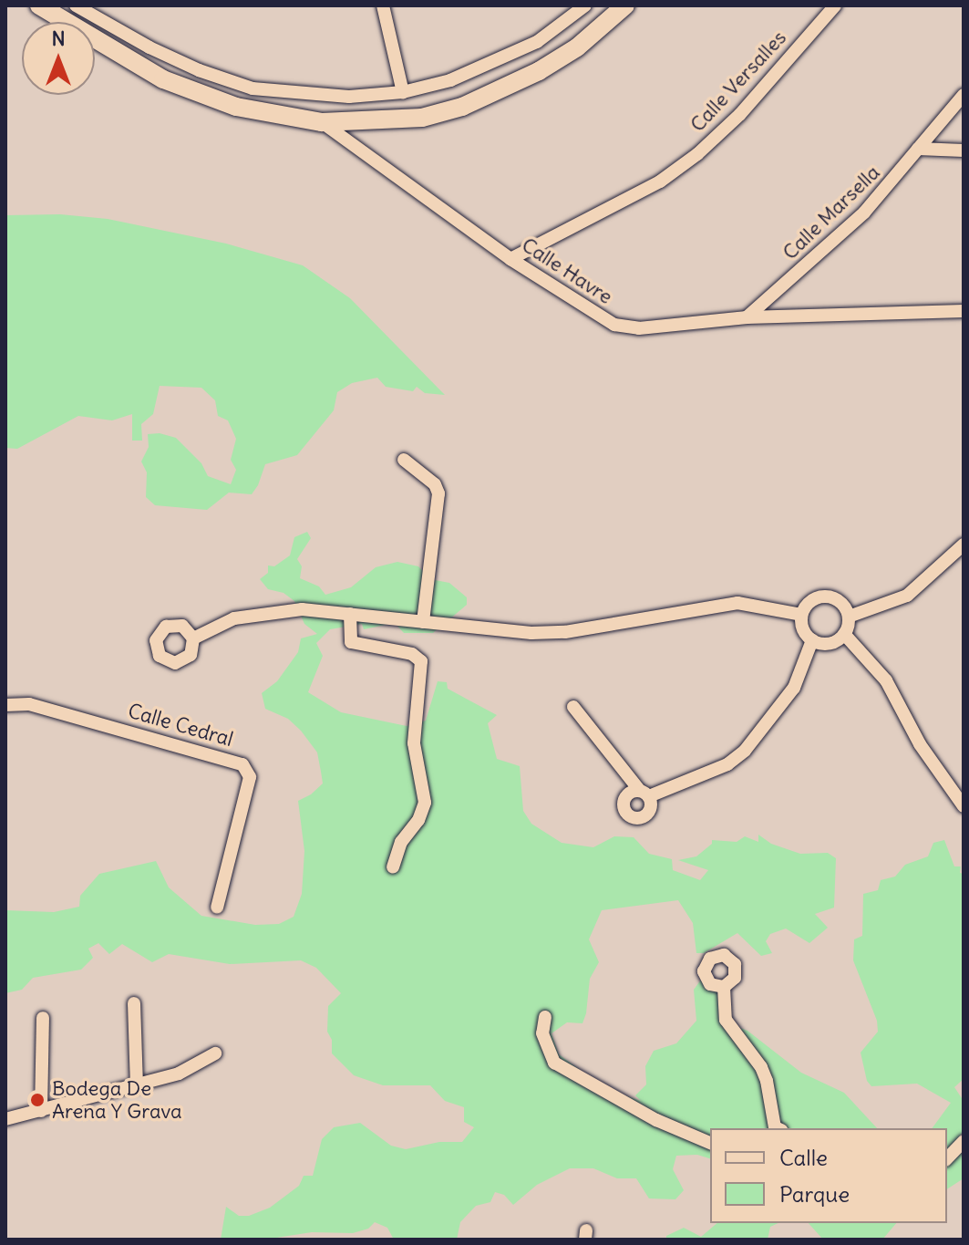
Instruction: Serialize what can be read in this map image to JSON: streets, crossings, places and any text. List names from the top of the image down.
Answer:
{
  "streets": {
    "street": [
      "Calle Versalles",
      "Calle Marsella",
      "Calle Havre",
      "Calle Cedral"
    ]
  },
  "crossings": [
    ["Calle Versalles", "Calle Havre"],
    ["Calle Marsella", "Calle Havre"]
  ],
  "places": ["Bodega De Arena Y Grava"],
  "legend": ["Calle", "Parque"],
  "north": "top"
}
